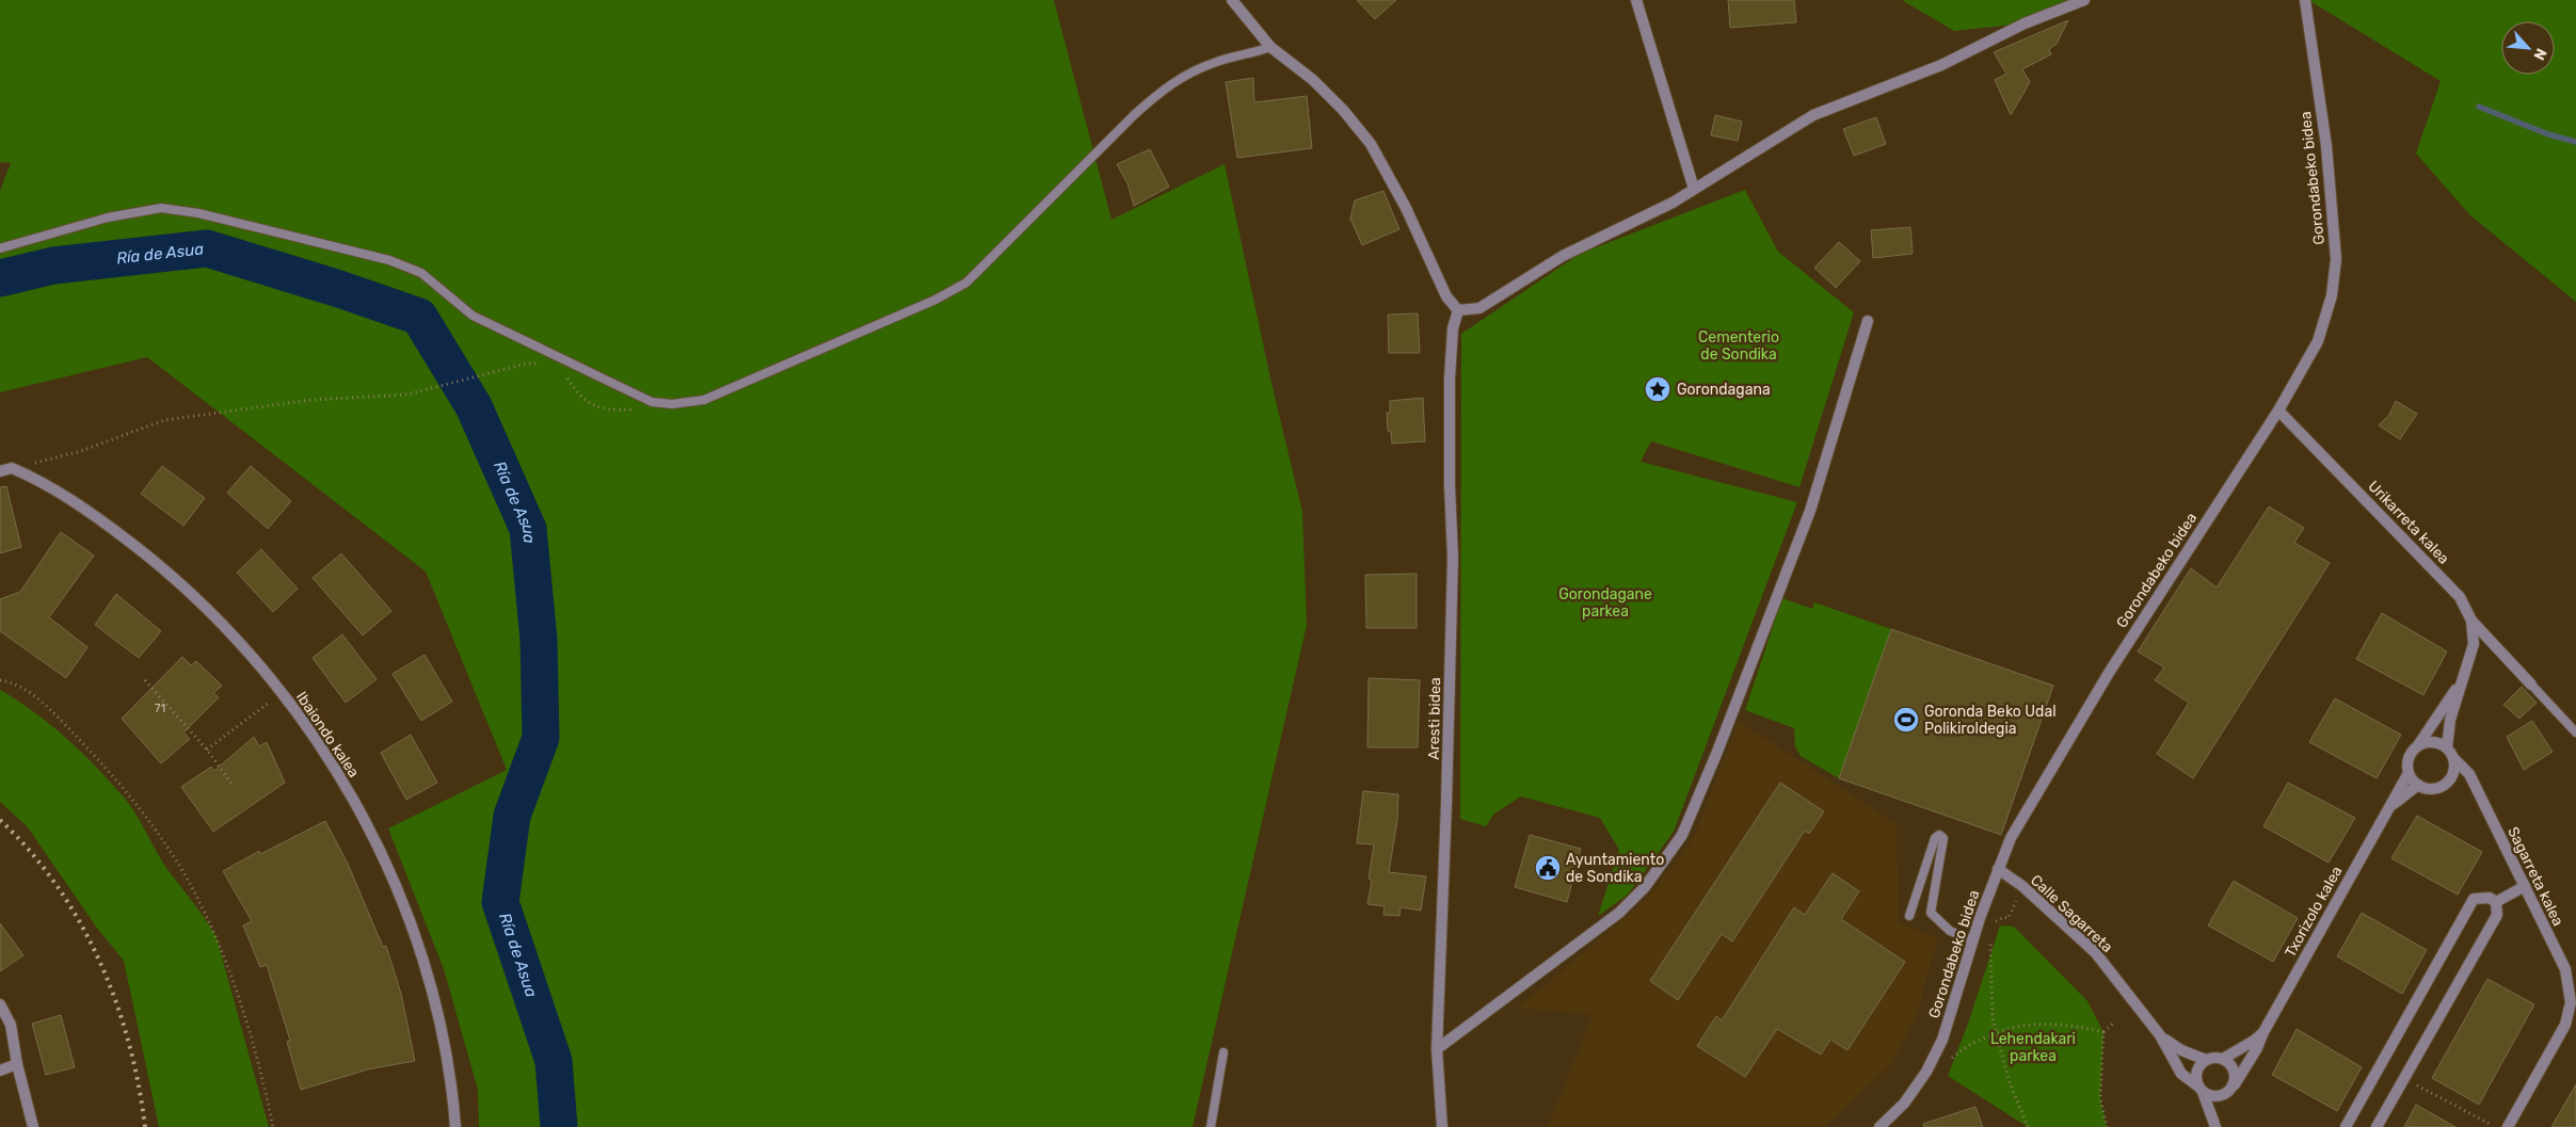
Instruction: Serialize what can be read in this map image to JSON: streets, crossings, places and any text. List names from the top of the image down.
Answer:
{
  "streets": {
    "street": [
      "Gorondabeko bidea",
      "Urikarreta kalea",
      "Aresti bidea",
      "Ibaiondo kalea",
      "Sagarreta kalea",
      "Txorizolo kalea",
      "Calle Sagarreta"
    ]
  },
  "crossings": [
    ["Gorondabeko bidea", "Urikarreta kalea"],
    ["Gorondabeko bidea", "Calle Sagarreta"],
    ["Urikarreta kalea", "Sagarreta kalea"],
    ["Urikarreta kalea", "Txorizolo kalea"],
    ["Sagarreta kalea", "Txorizolo kalea"],
    ["Txorizolo kalea", "Calle Sagarreta"]
  ],
  "water": ["Ría de Asua"],
  "parks": ["Cementerio de Sondika", "Gorondagane parkea", "Lehendakari parkea"],
  "places": {
    "place": ["Gorondagana"],
    "sports": ["Goronda Beko Udal Polikiroldegia"],
    "public building": ["Ayuntamiento de Sondika"]
  },
  "house_numbers": ["71"],
  "north": "bottom right"
}
